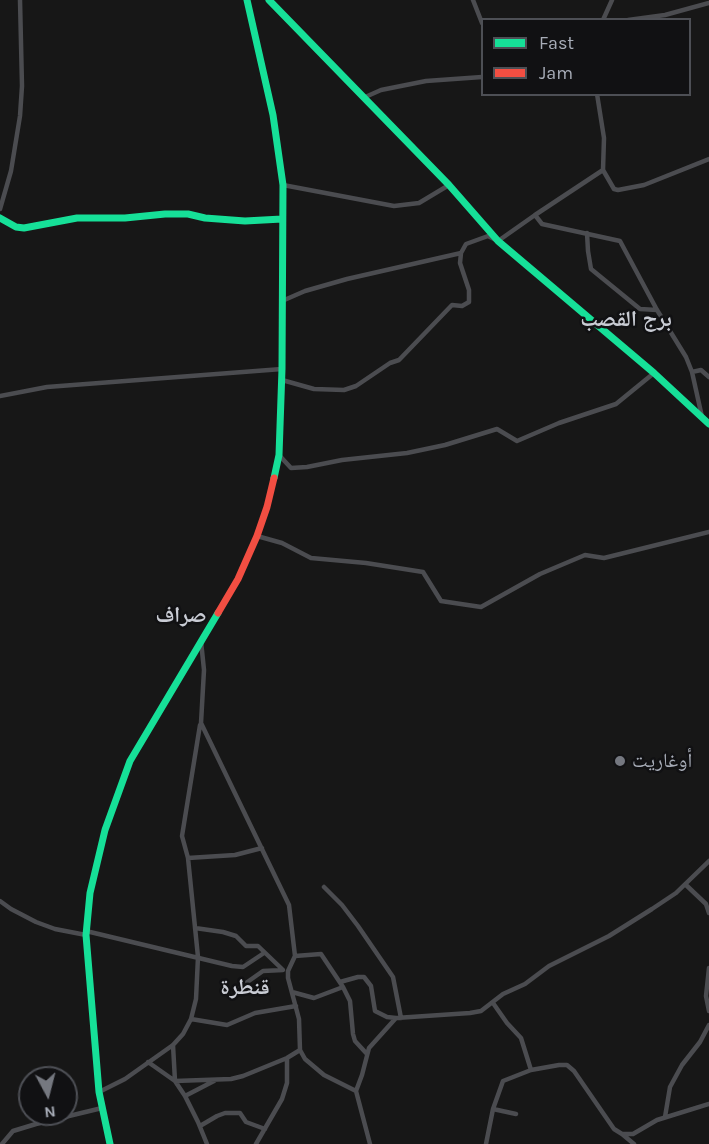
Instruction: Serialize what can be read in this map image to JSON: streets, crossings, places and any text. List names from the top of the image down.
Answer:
{
  "districts": ["برج القصب", "صراف", "قنطرة"],
  "places": ["أوغاريت"],
  "legend": ["Fast", "Jam"],
  "north": "bottom"
}
